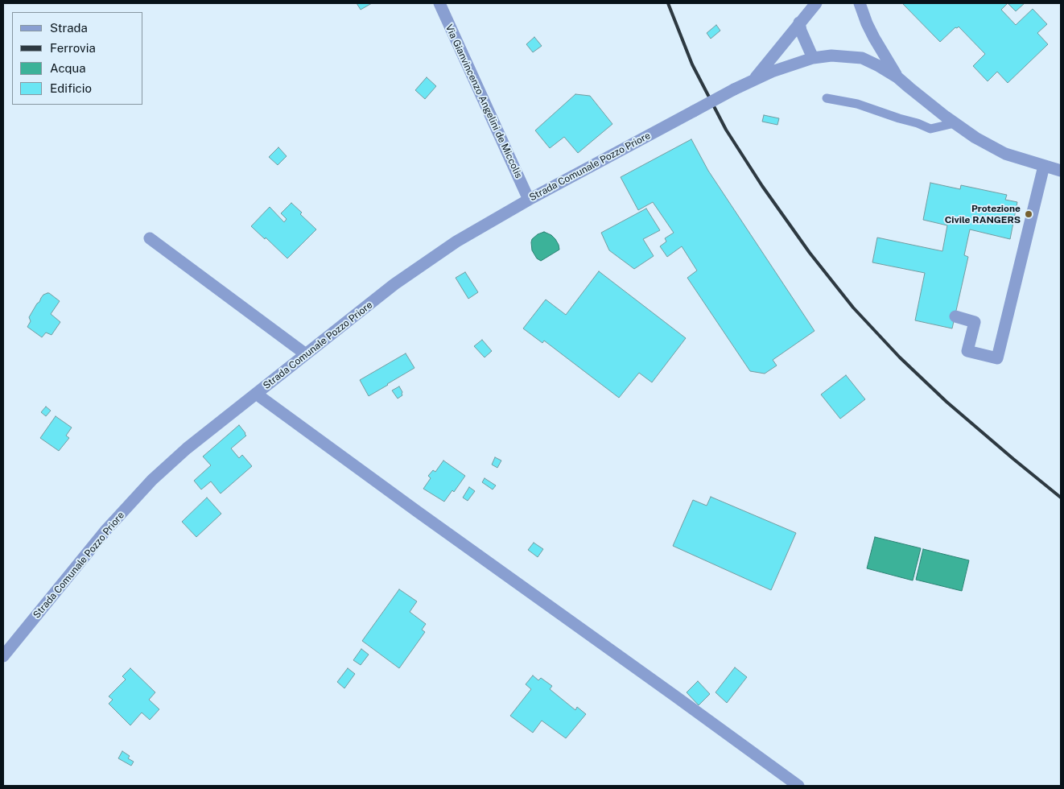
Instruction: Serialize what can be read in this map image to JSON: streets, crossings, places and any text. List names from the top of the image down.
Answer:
{
  "streets": {
    "street": ["Via Gianvincenzo Angelini de Miccolis", "Strada Comunale Pozzo Priore"]
  },
  "crossings": [
    ["Via Gianvincenzo Angelini de Miccolis", "Strada Comunale Pozzo Priore"]
  ],
  "places": ["Protezione Civile RANGERS"],
  "legend": [
    "Strada",
    "Ferrovia",
    "Acqua",
    "Edificio"
  ]
}
